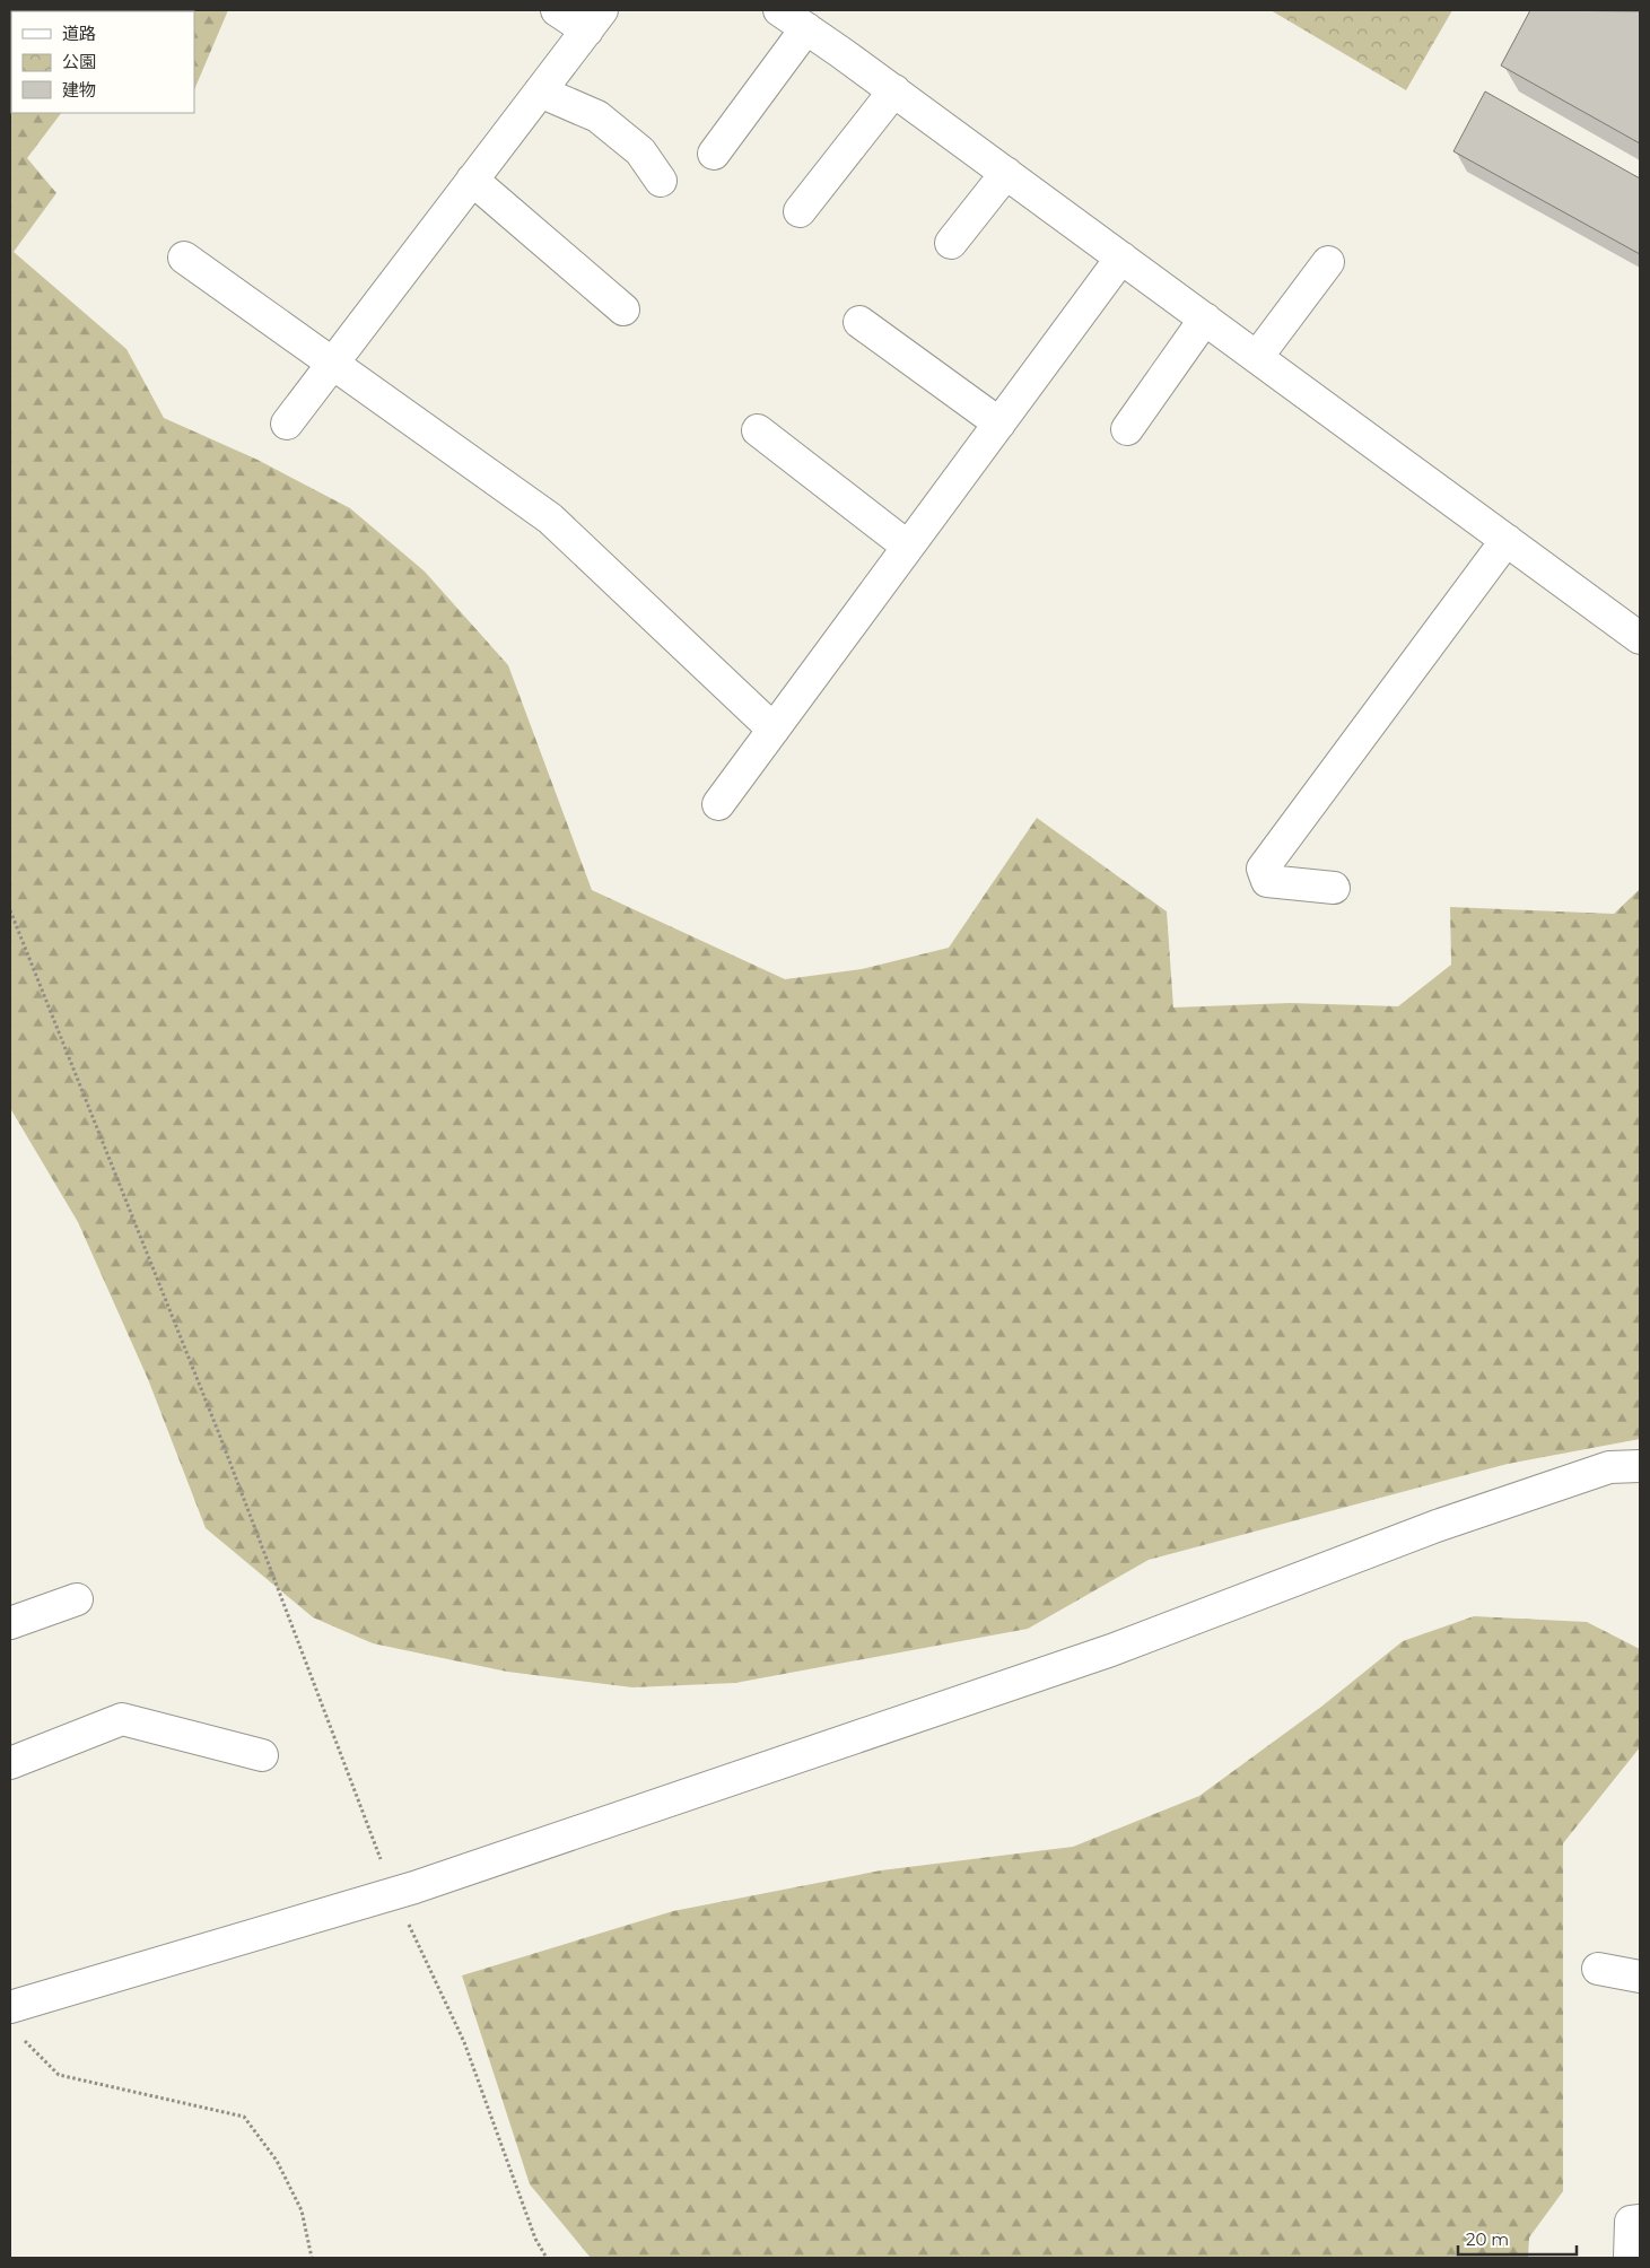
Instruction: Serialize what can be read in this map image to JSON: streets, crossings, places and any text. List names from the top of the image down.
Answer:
{
  "legend": ["道路", "公園", "建物"],
  "scale_bar": "20 m"
}
